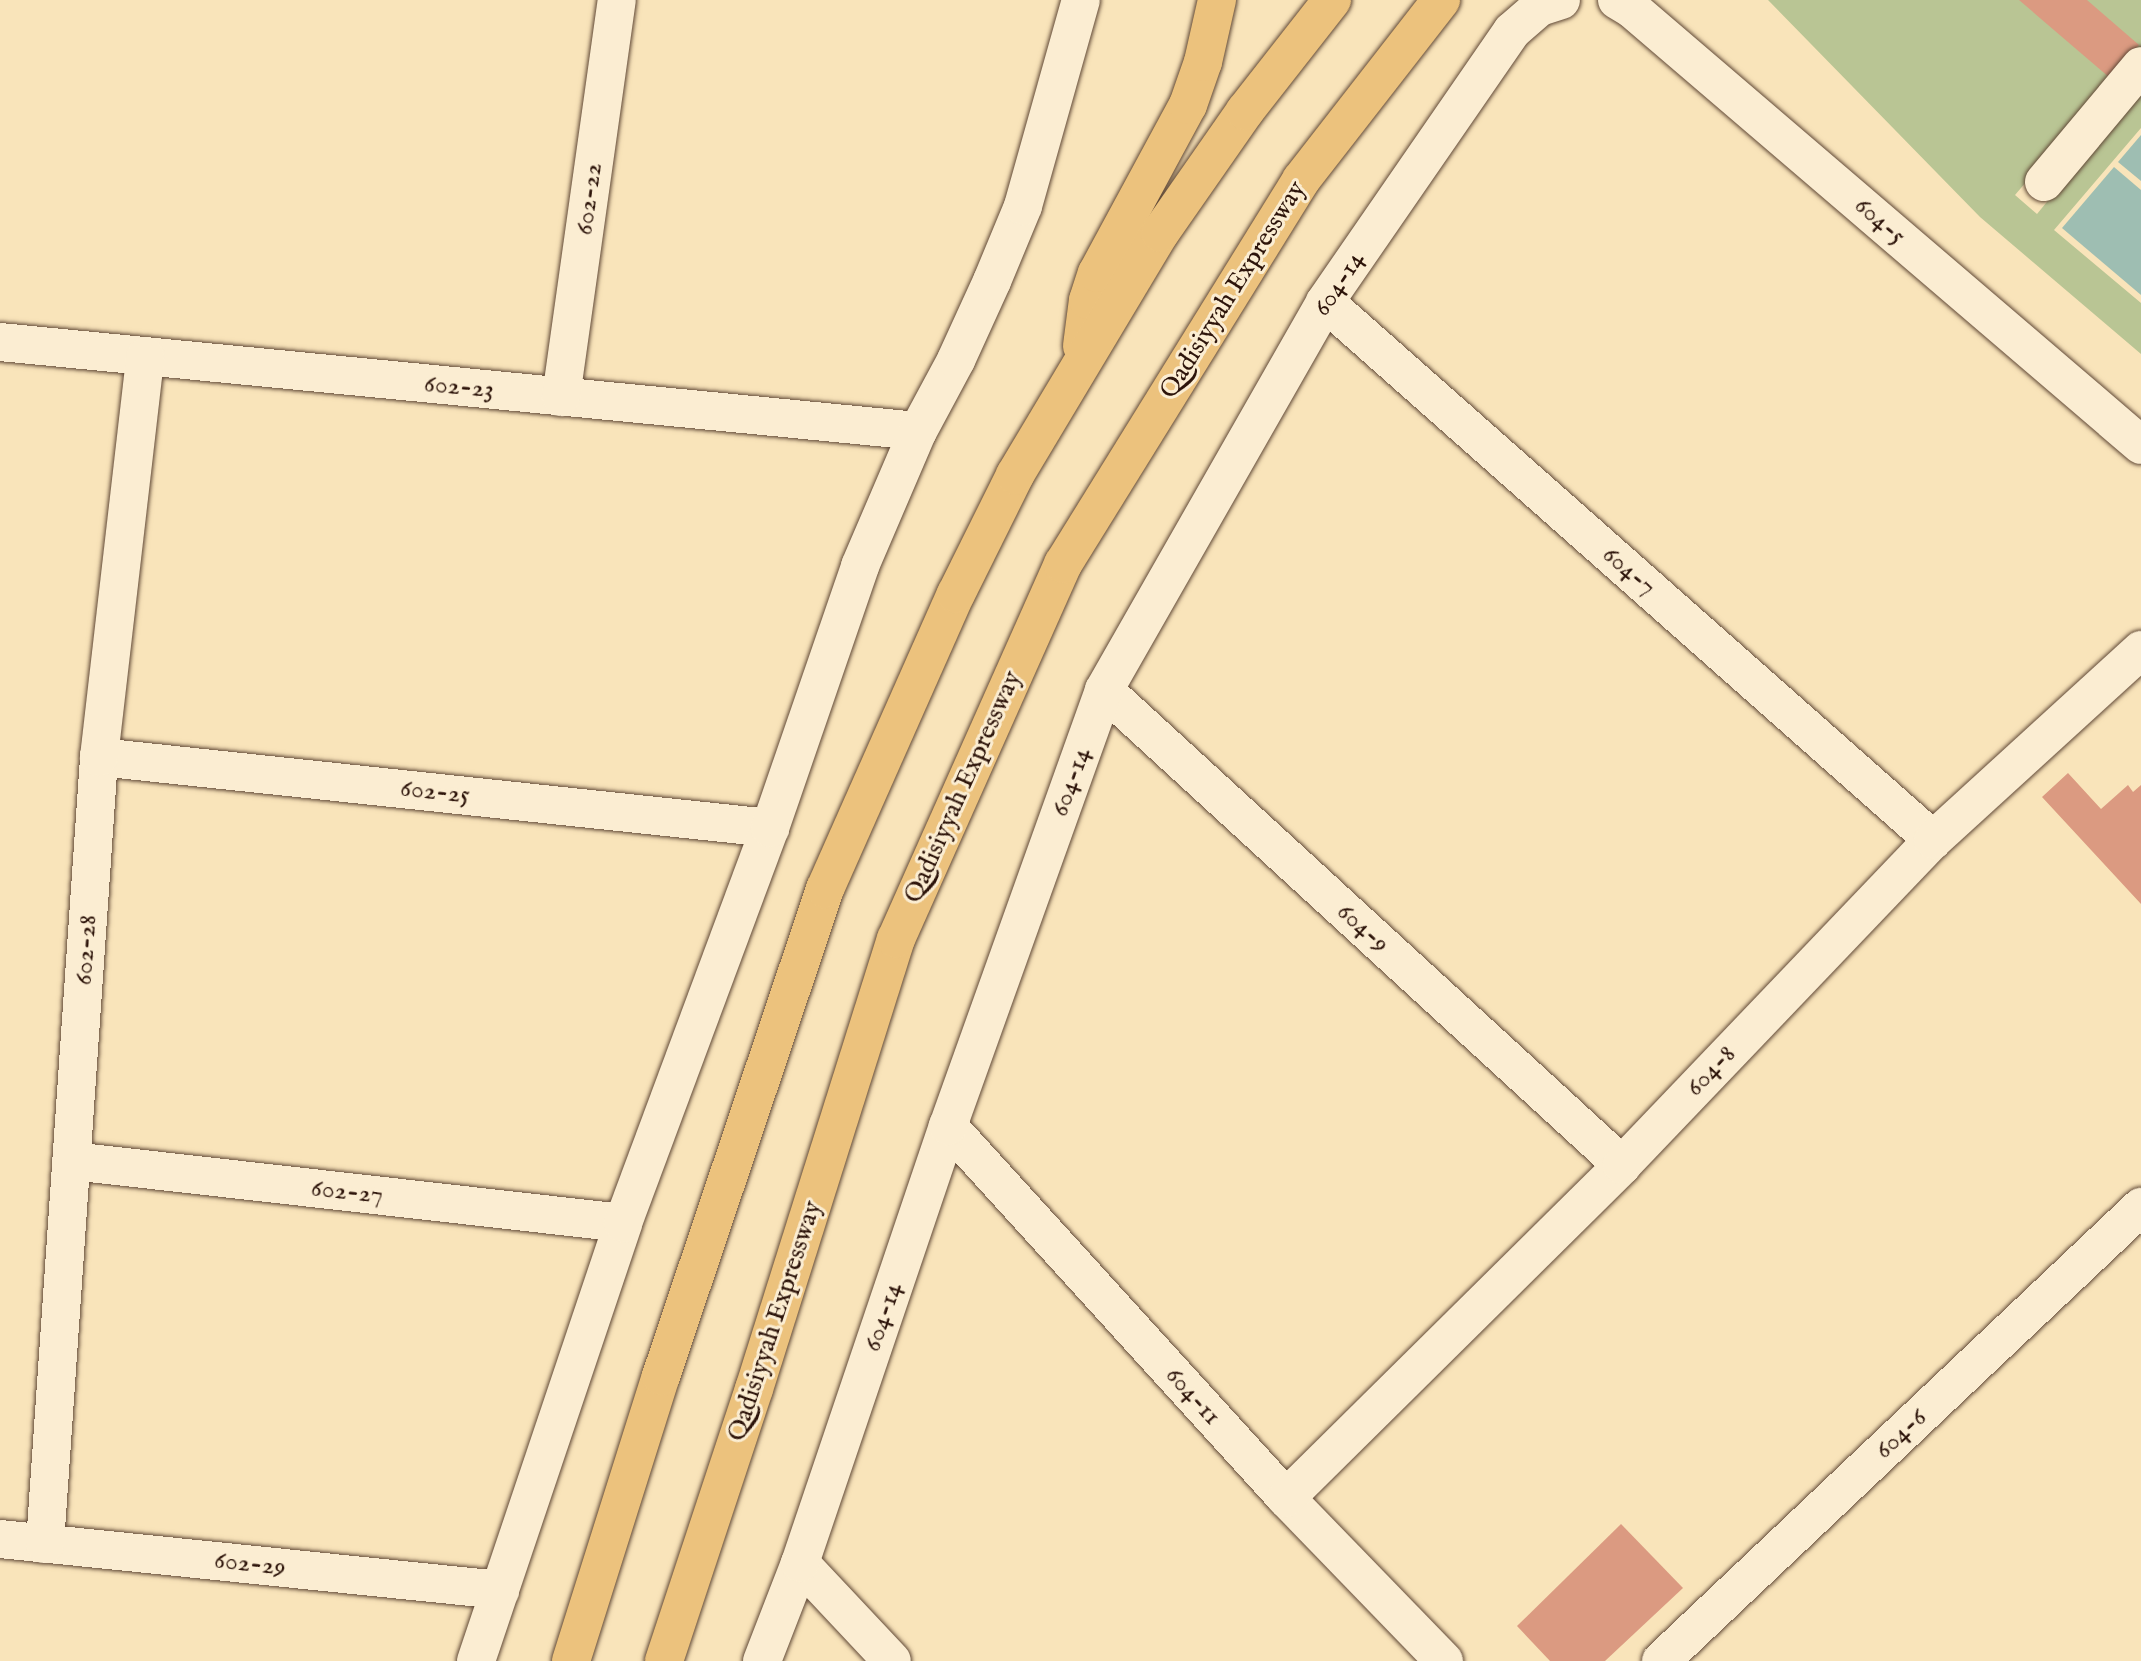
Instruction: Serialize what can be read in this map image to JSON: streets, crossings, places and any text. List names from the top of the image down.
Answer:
{
  "streets": {
    "highway": ["Qadisiyyah Expressway"],
    "street": [
      "602-22",
      "604-5",
      "604-14",
      "602-23",
      "604-7",
      "602-25",
      "604-9",
      "602-28",
      "604-8",
      "602-27",
      "604-11",
      "604-6",
      "602-29"
    ]
  },
  "crossings": [
    ["602-22", "602-23"],
    ["604-14", "604-7"],
    ["604-14", "604-9"],
    ["604-14", "604-11"],
    ["602-23", "602-28"],
    ["604-7", "604-8"],
    ["602-25", "602-28"],
    ["604-9", "604-8"],
    ["602-28", "602-27"],
    ["602-28", "602-29"],
    ["604-8", "604-11"]
  ]
}
